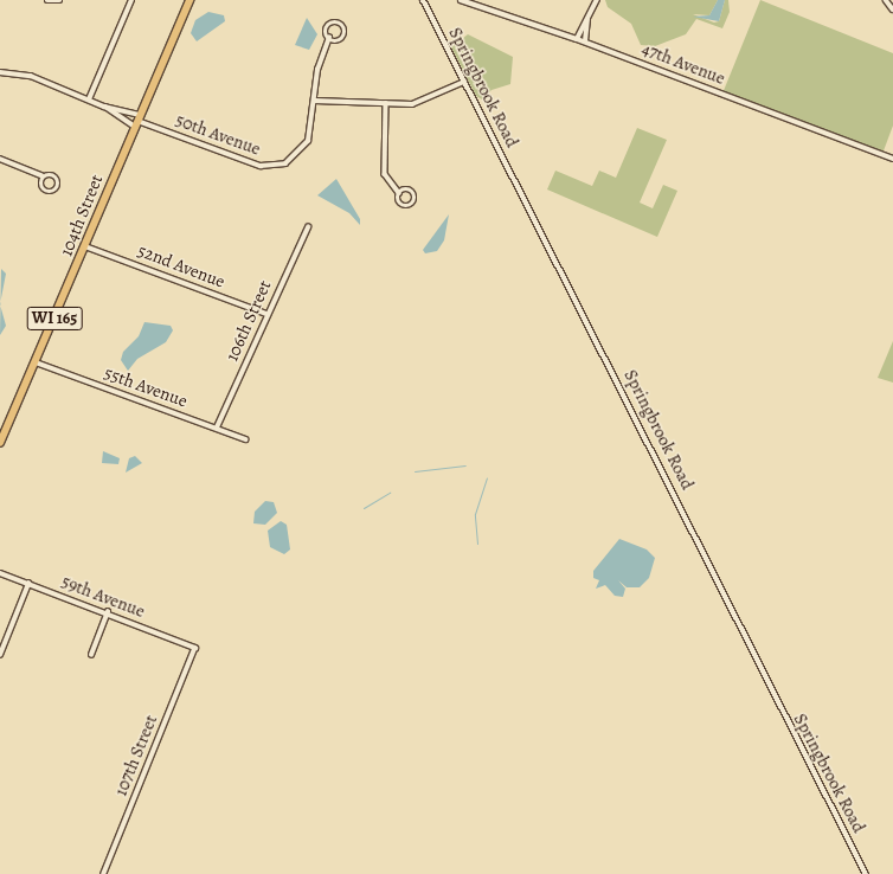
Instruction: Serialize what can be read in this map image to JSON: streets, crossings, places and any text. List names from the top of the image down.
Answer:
{
  "streets": {
    "main road": ["104th Street", "WI 165"],
    "street": [
      "47th Avenue",
      "Springbrook Road",
      "50th Avenue",
      "52nd Avenue",
      "106th Street",
      "55th Avenue",
      "59th Avenue",
      "107th Street"
    ]
  },
  "crossings": [
    ["50th Avenue", "104th Street"],
    ["104th Street", "52nd Avenue"],
    ["104th Street", "55th Avenue"],
    ["52nd Avenue", "106th Street"],
    ["106th Street", "55th Avenue"],
    ["59th Avenue", "107th Street"]
  ]
}
